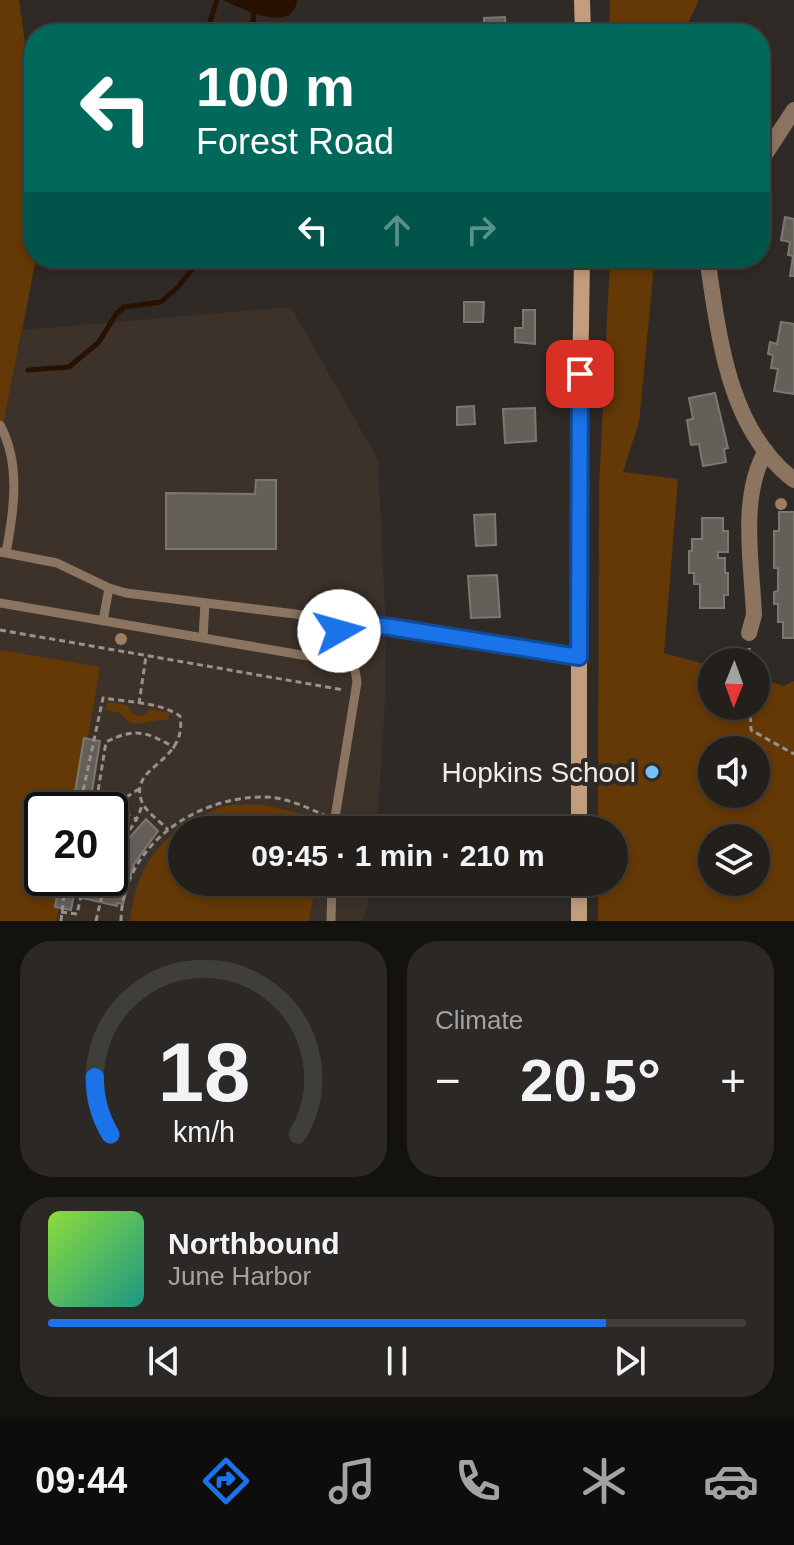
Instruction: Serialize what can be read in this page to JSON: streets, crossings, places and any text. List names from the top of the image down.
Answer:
{
  "places": ["Hopkins School"],
  "north": "bottom",
  "page": {
    "turn": ["100 m", "Forest Road"],
    "limit": "20",
    "trip": "09:45 · 1 min · 210 m",
    "tile": "Climate",
    "heat": ["−", "20.5°", "+"],
    "song": ["Northbound", "June Harbor"],
    "tabs": "09:44",
    "gauge": ["18", "km/h"]
  }
}
